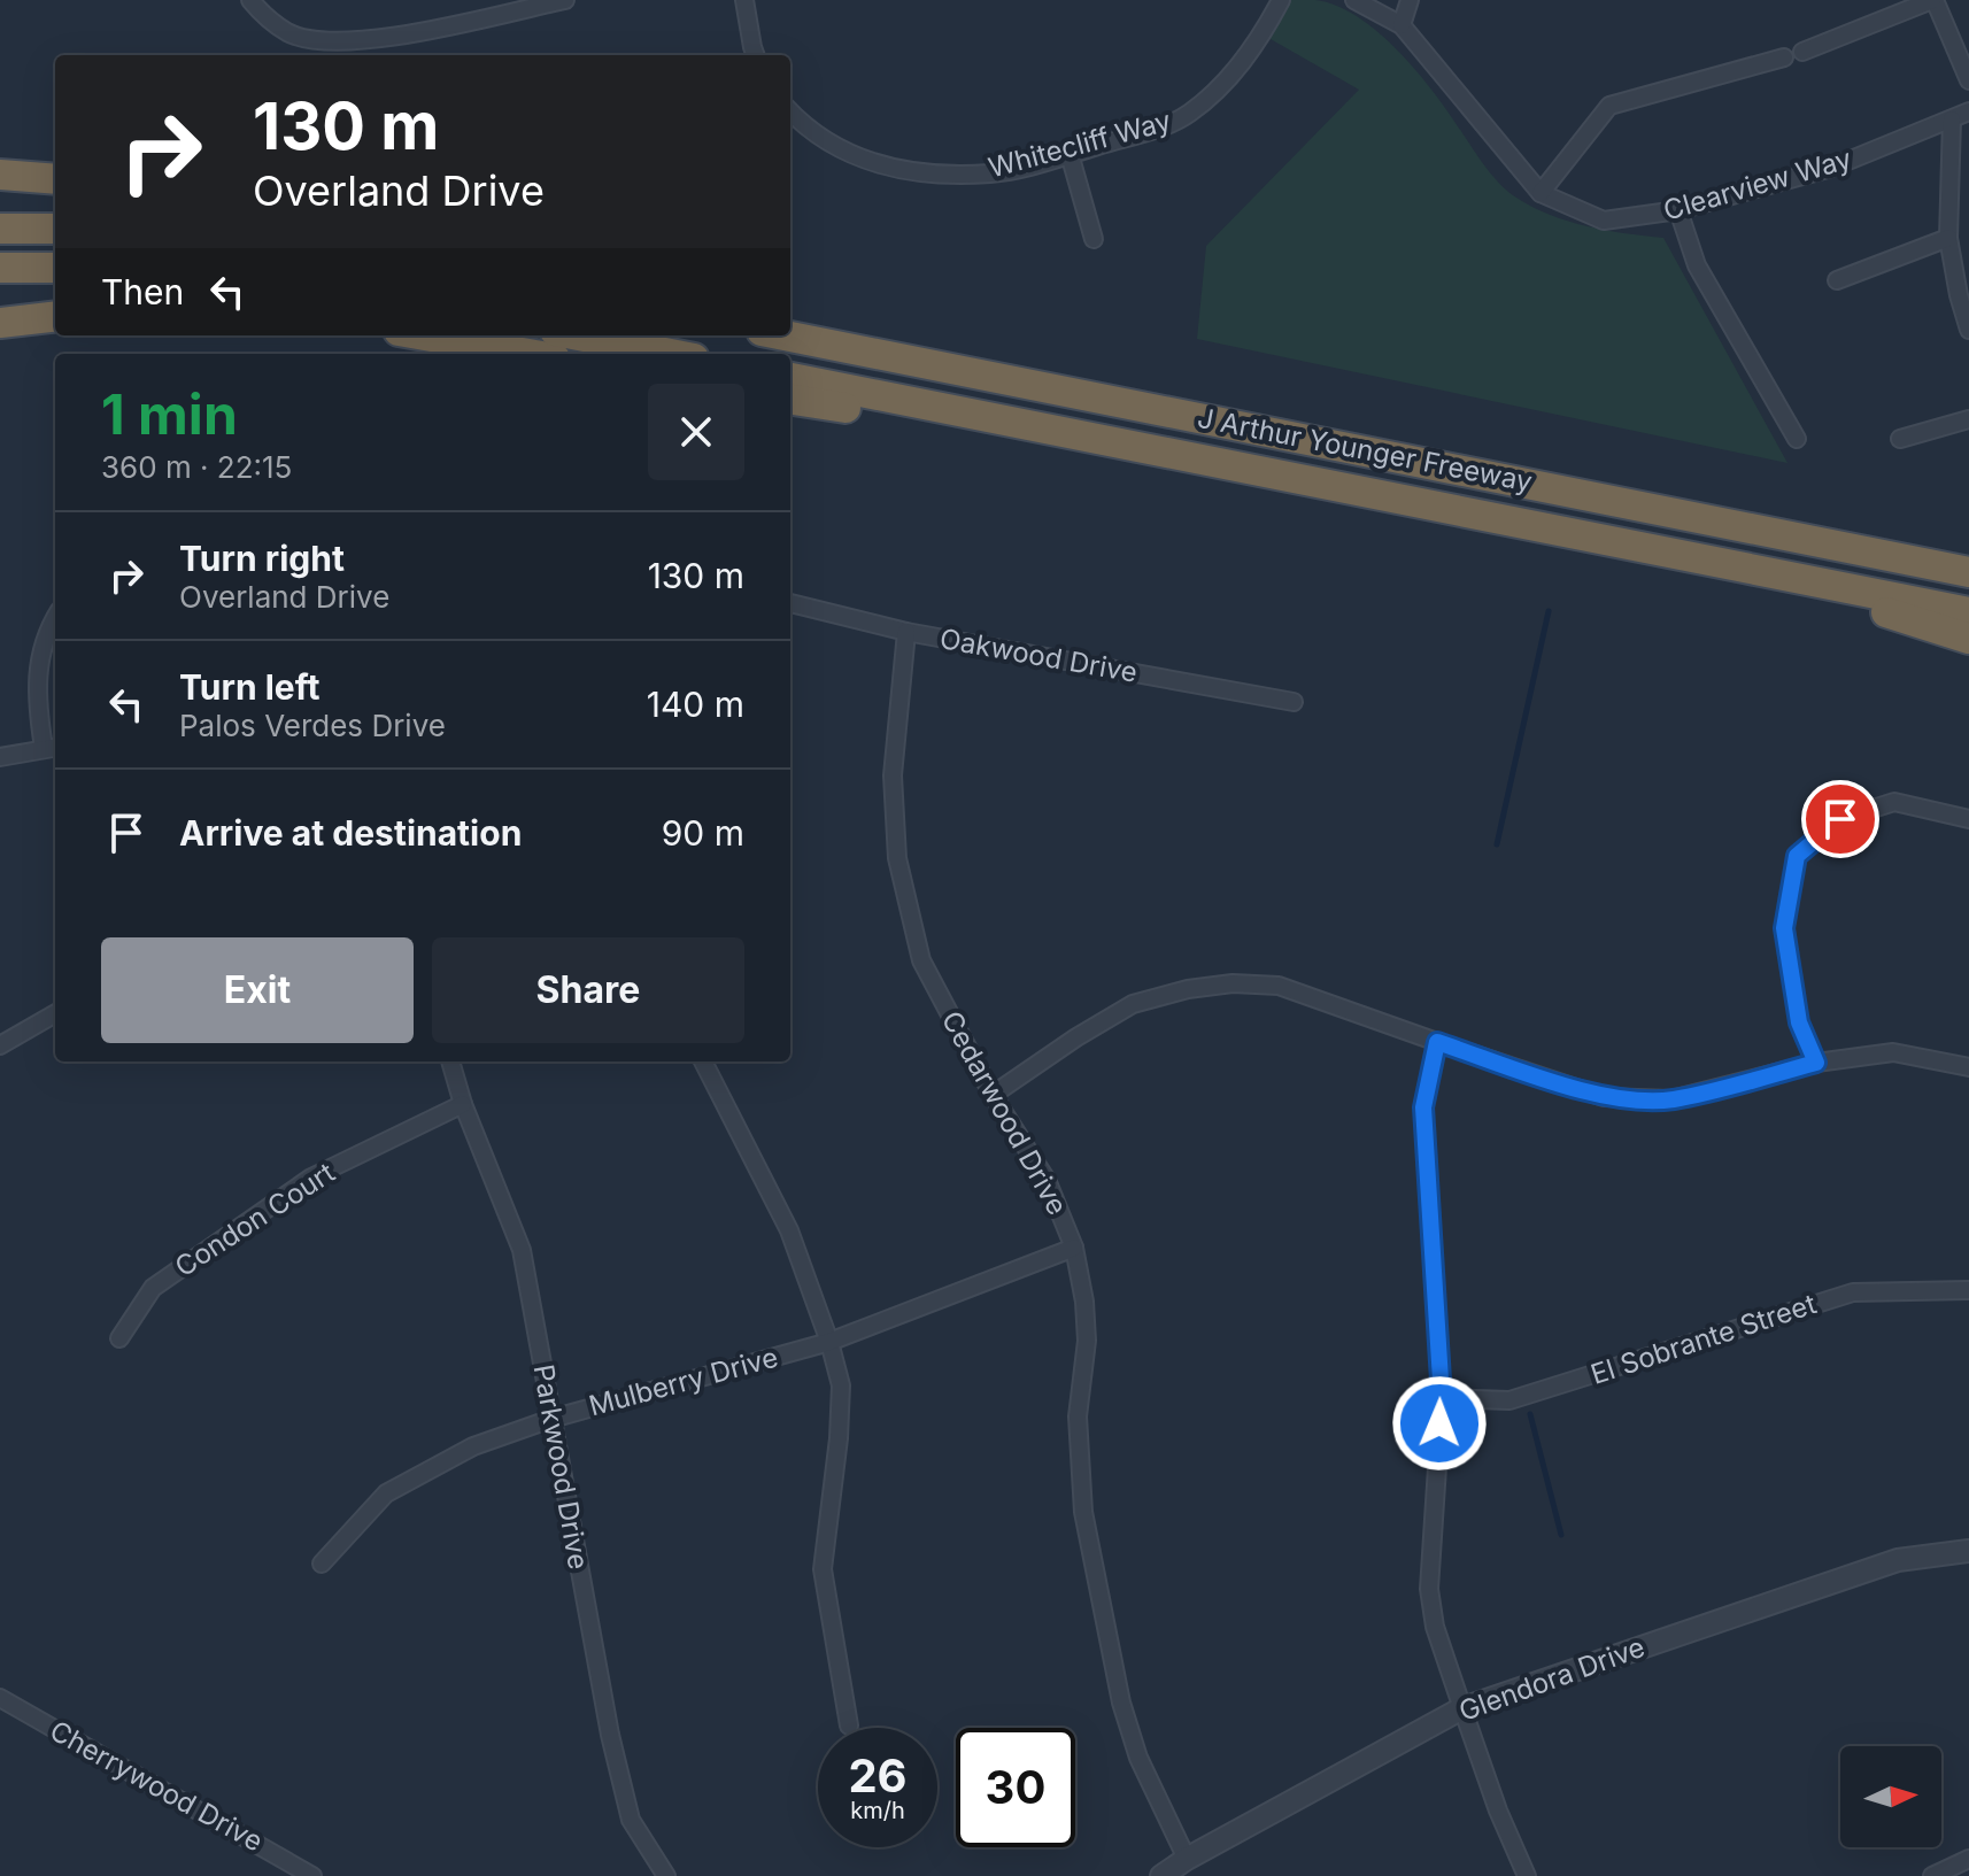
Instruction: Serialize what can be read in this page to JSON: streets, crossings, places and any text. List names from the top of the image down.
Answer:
{
  "streets": {
    "highway": ["J Arthur Younger Freeway"],
    "street": [
      "Whitecliff Way",
      "Clearview Way",
      "Oakwood Drive",
      "Cedarwood Drive",
      "Condon Court",
      "El Sobrante Street",
      "Mulberry Drive",
      "Parkwood Drive",
      "Glendora Drive",
      "Cherrywood Drive"
    ]
  },
  "crossings": [
    ["Oakwood Drive", "Cedarwood Drive"],
    ["Cedarwood Drive", "Mulberry Drive"],
    ["Cedarwood Drive", "Glendora Drive"],
    ["Condon Court", "Parkwood Drive"],
    ["Mulberry Drive", "Parkwood Drive"]
  ],
  "north": "right",
  "page": {
    "turn": ["130 m", "Overland Drive"],
    "then": "Then",
    "heading": ["1 min", "360 m · 22:15"],
    "list": [
      {
        "name": "Turn right",
        "note": "Overland Drive",
        "value": "130 m"
      },
      {
        "name": "Turn left",
        "note": "Palos Verdes Drive",
        "value": "140 m"
      },
      {
        "name": "Arrive at destination",
        "value": "90 m"
      }
    ],
    "buttons": ["Exit", "Share"],
    "speed": "26 km/h",
    "limit": "30"
  }
}
